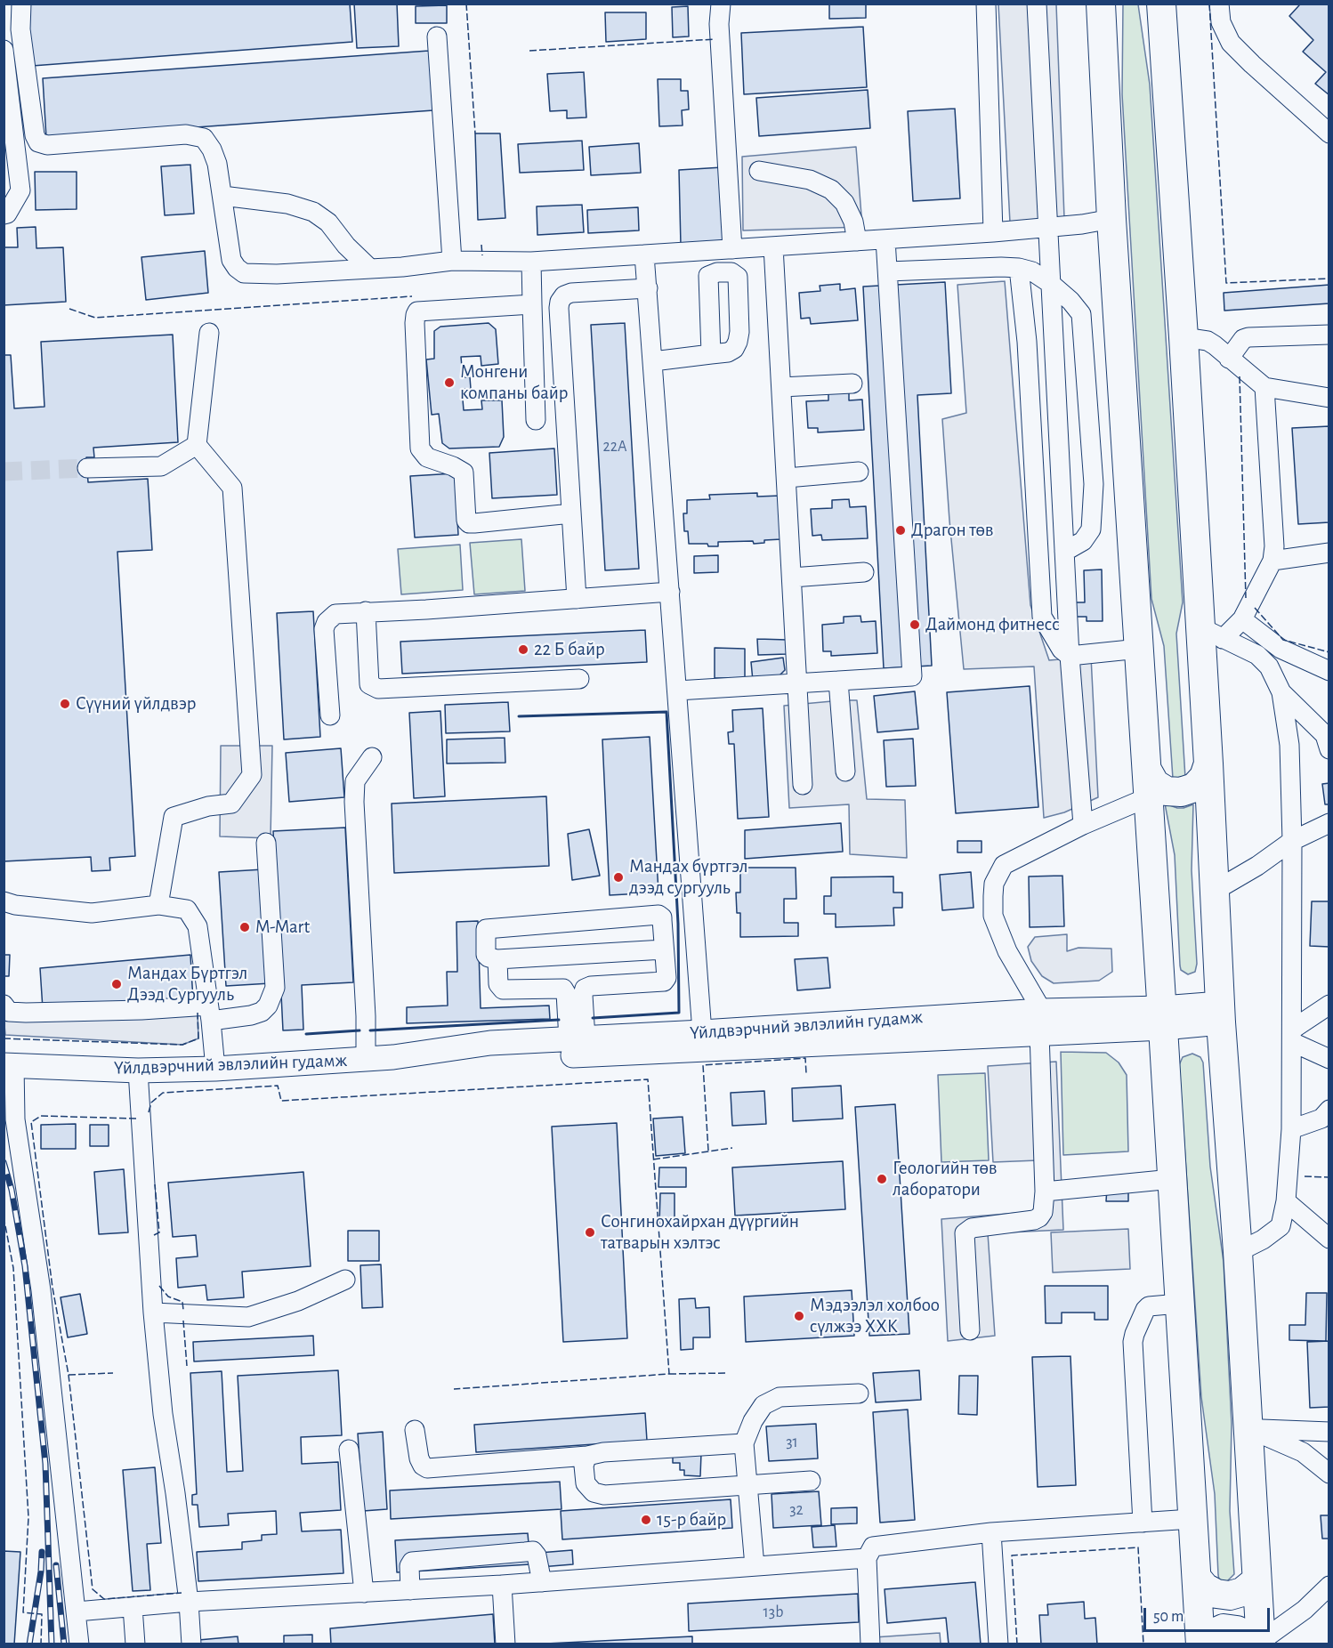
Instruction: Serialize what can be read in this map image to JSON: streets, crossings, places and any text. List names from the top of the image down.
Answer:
{
  "streets": {
    "main road": ["Үйлдвэрчний эвлэлийн гудамж"]
  },
  "places": [
    "Монгени компаны байр",
    "Драгон төв",
    "Даймонд фитнесс",
    "22 Б байр",
    "Сүүний үйлдвэр",
    "Мандах бүртгэл дээд сургууль",
    "M-Mart",
    "Мандах Бүртгэл Дээд Сургууль",
    "Геологийн төв лаборатори",
    "Сонгинохайрхан дүүргийн татварын хэлтэс",
    "Мэдээлэл холбоо сүлжээ ХХК",
    "15-р байр"
  ],
  "house_numbers": [
    "22А",
    "31",
    "32",
    "13b"
  ],
  "scale_bar": "50 m"
}
